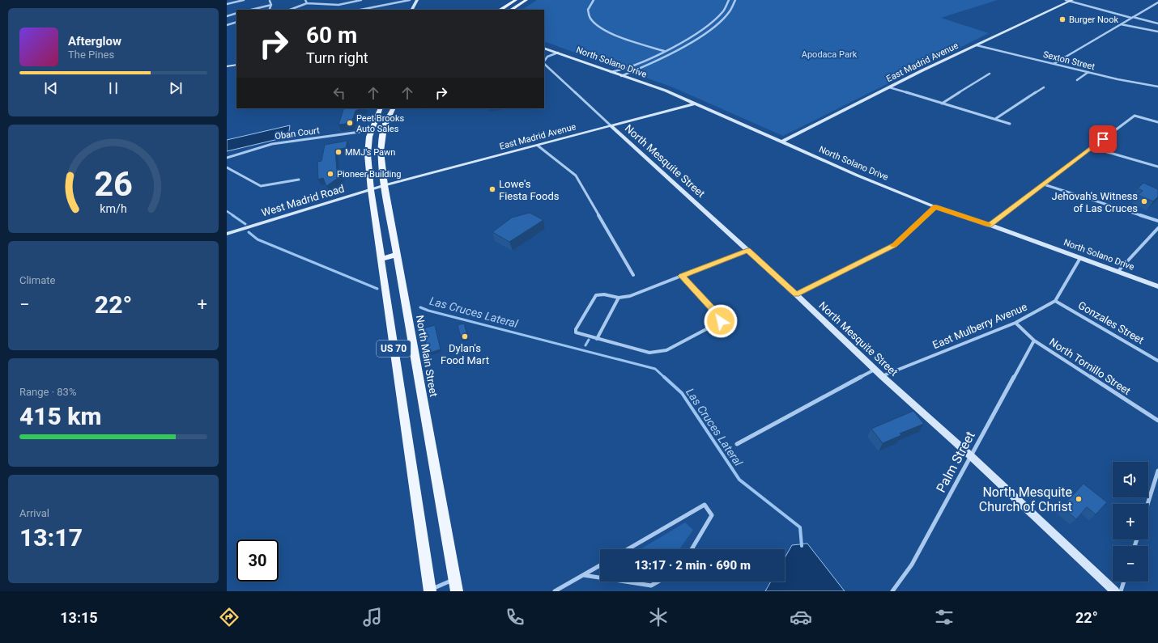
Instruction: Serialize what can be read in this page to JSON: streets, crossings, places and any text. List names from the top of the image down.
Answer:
{
  "streets": {
    "main road": ["US 70", "North Main Street"],
    "street": [
      "Sexton Street",
      "North Solano Drive",
      "East Madrid Avenue",
      "Oban Court",
      "North Mesquite Street",
      "West Madrid Road",
      "Gonzales Street",
      "East Mulberry Avenue",
      "North Tornillo Street",
      "Palm Street"
    ]
  },
  "crossings": [
    ["Sexton Street", "East Madrid Avenue"],
    ["North Solano Drive", "East Madrid Avenue"],
    ["North Solano Drive", "North Mesquite Street"],
    ["East Madrid Avenue", "North Mesquite Street"],
    ["East Madrid Avenue", "West Madrid Road"],
    ["East Madrid Avenue", "North Main Street"],
    ["Oban Court", "US 70"],
    ["North Mesquite Street", "East Mulberry Avenue"],
    ["North Mesquite Street", "Palm Street"],
    ["West Madrid Road", "US 70"],
    ["West Madrid Road", "North Main Street"],
    ["Gonzales Street", "East Mulberry Avenue"],
    ["East Mulberry Avenue", "North Tornillo Street"],
    ["North Tornillo Street", "Palm Street"]
  ],
  "water": ["Las Cruces Lateral"],
  "parks": ["Apodaca Park"],
  "places": [
    "Burger Nook",
    "Peet Brooks Auto Sales",
    "MMJ's Pawn",
    "Pioneer Building",
    "Lowe's Fiesta Foods",
    "Jehovah's Witness of Las Cruces",
    "Dylan's Food Mart",
    "North Mesquite Church of Christ"
  ],
  "page": {
    "turn": ["60 m", "Turn right"],
    "song": ["Afterglow", "The Pines"],
    "tile": [
      "Climate",
      ["Range · 83%", "415 km"],
      ["Arrival", "13:17"]
    ],
    "heat": ["−", "22°", "+"],
    "map_buttons": ["+", "−"],
    "limit": "30",
    "trip": "13:17 · 2 min · 690 m",
    "tabs": ["13:15", "22°"],
    "gauge": ["26", "km/h"]
  }
}
